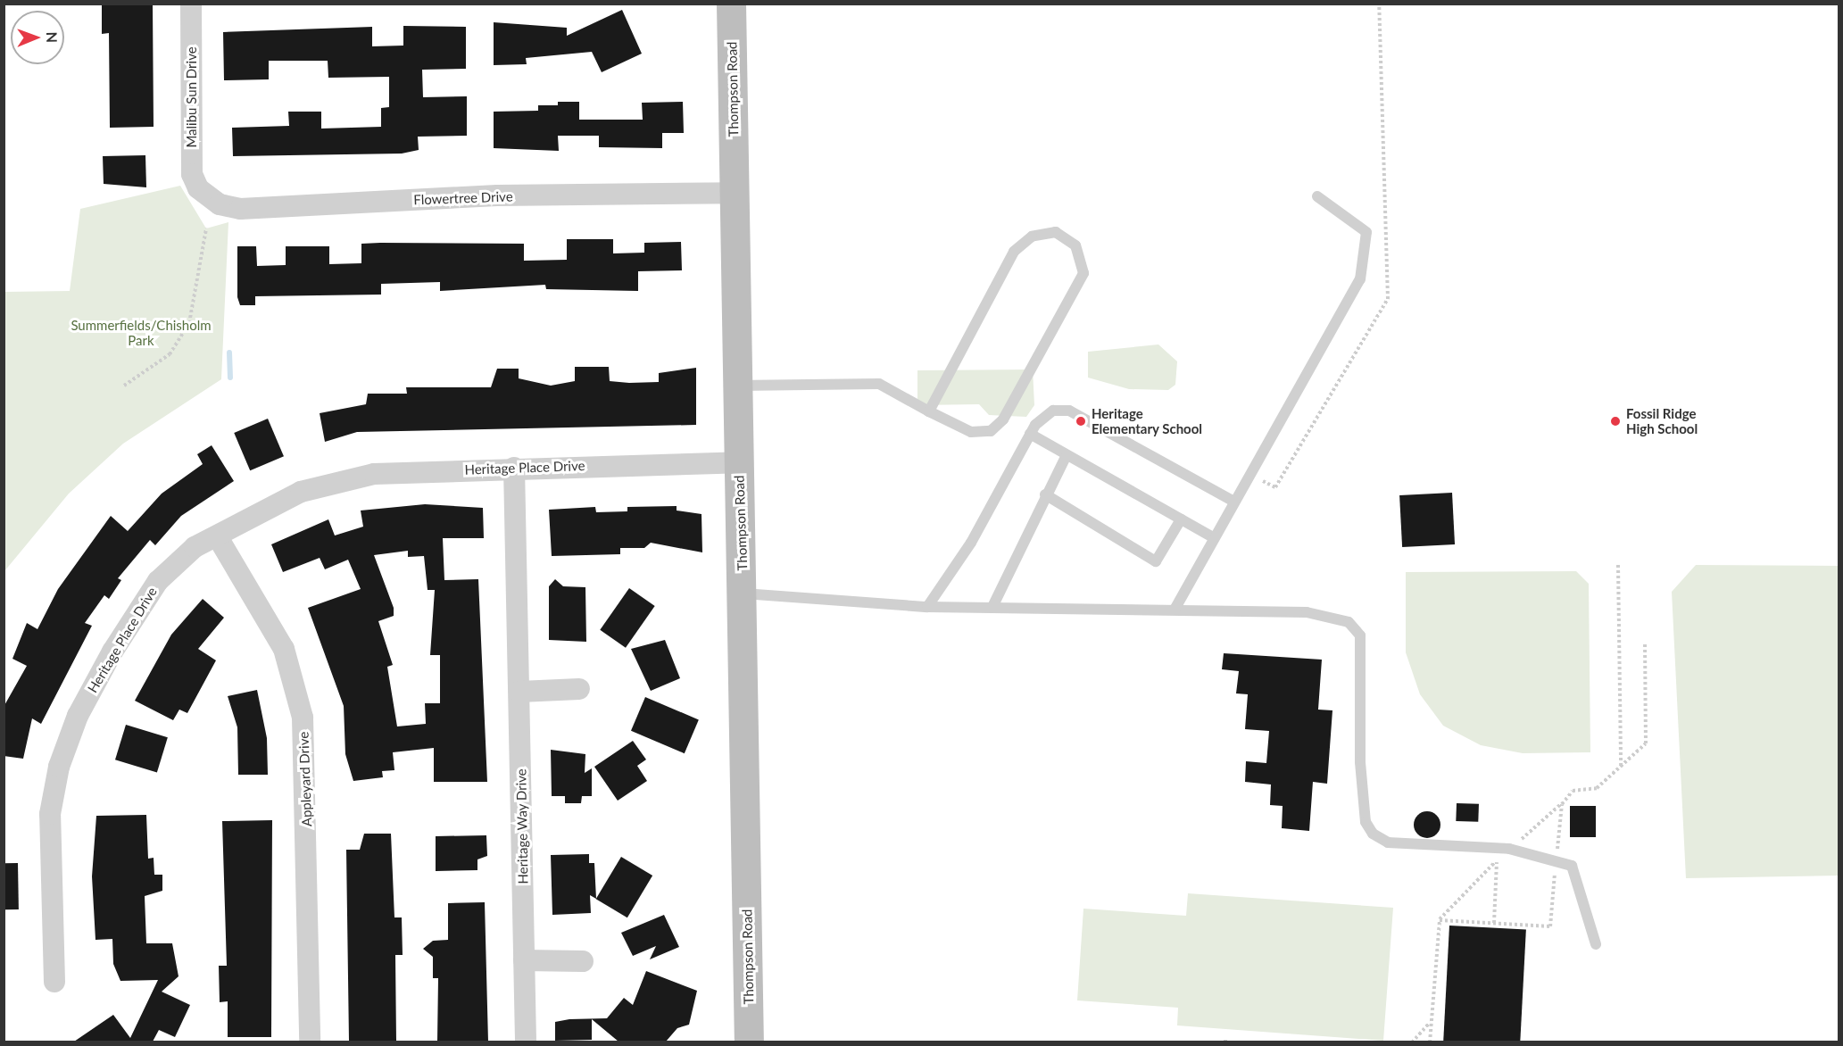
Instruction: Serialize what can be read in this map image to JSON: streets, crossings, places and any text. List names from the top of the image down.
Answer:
{
  "streets": {
    "street": [
      "Thompson Road",
      "Malibu Sun Drive",
      "Flowertree Drive",
      "Heritage Place Drive",
      "Appleyard Drive",
      "Heritage Way Drive"
    ]
  },
  "crossings": [
    ["Thompson Road", "Flowertree Drive"],
    ["Thompson Road", "Heritage Place Drive"],
    ["Malibu Sun Drive", "Flowertree Drive"],
    ["Heritage Place Drive", "Appleyard Drive"],
    ["Heritage Place Drive", "Heritage Way Drive"]
  ],
  "parks": ["Summerfields/Chisholm Park"],
  "places": ["Heritage Elementary School", "Fossil Ridge High School"],
  "north": "right"
}
